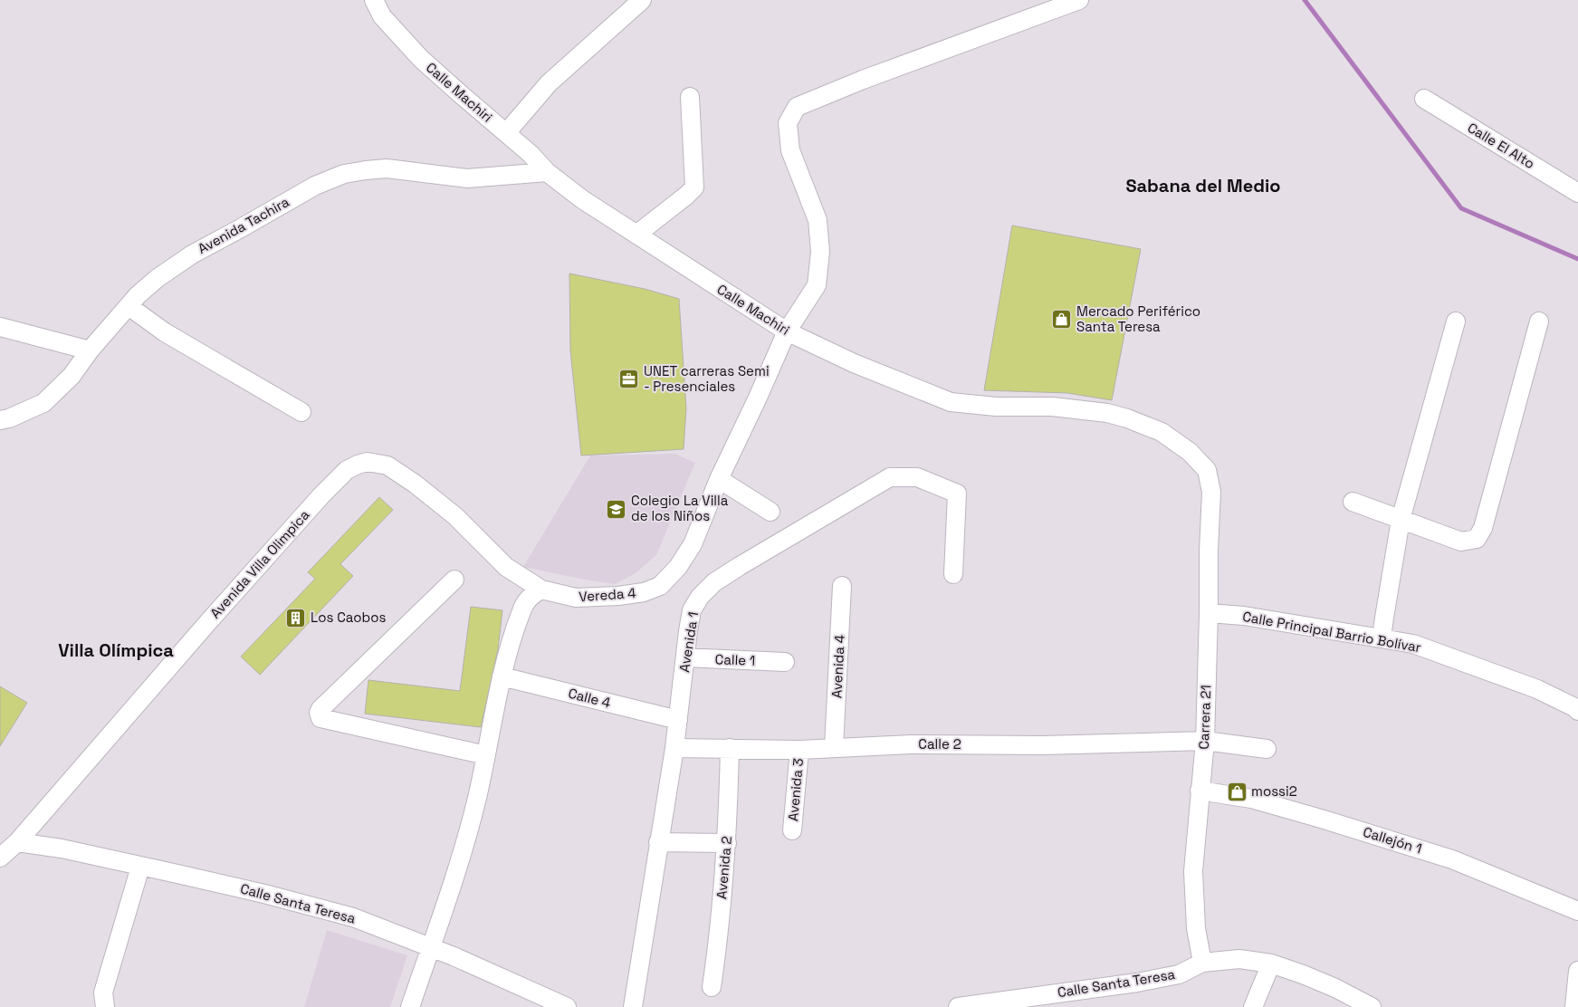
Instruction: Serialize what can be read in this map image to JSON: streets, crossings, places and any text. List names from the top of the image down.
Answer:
{
  "streets": {
    "street": [
      "Calle Machiri",
      "Calle El Alto",
      "Avenida Tachira",
      "Avenida Villa Olimpica",
      "Vereda 4",
      "Calle Principal Barrio Bolívar",
      "Avenida 1",
      "Calle 1",
      "Avenida 4",
      "Calle 4",
      "Carrera 21",
      "Calle 2",
      "Avenida 3",
      "Callejón 1",
      "Avenida 2",
      "Calle Santa Teresa"
    ]
  },
  "crossings": [
    ["Calle Machiri", "Avenida Tachira"],
    ["Calle Machiri", "Vereda 4"],
    ["Calle Machiri", "Carrera 21"],
    ["Avenida Villa Olimpica", "Vereda 4"],
    ["Avenida Villa Olimpica", "Calle Santa Teresa"],
    ["Calle Principal Barrio Bolívar", "Carrera 21"],
    ["Avenida 1", "Calle 1"],
    ["Avenida 1", "Calle 4"],
    ["Avenida 1", "Calle 2"],
    ["Avenida 4", "Calle 2"],
    ["Carrera 21", "Calle 2"],
    ["Carrera 21", "Callejón 1"],
    ["Carrera 21", "Calle Santa Teresa"],
    ["Calle 2", "Avenida 3"],
    ["Calle 2", "Avenida 2"]
  ],
  "districts": ["Sabana del Medio", "Villa Olímpica"],
  "places": {
    "shop": ["Mercado Periférico Santa Teresa", "mossi2"],
    "office": ["UNET carreras Semi - Presenciales"],
    "school or university": ["Colegio La Villa de los Niños"],
    "building": ["Los Caobos"]
  }
}
